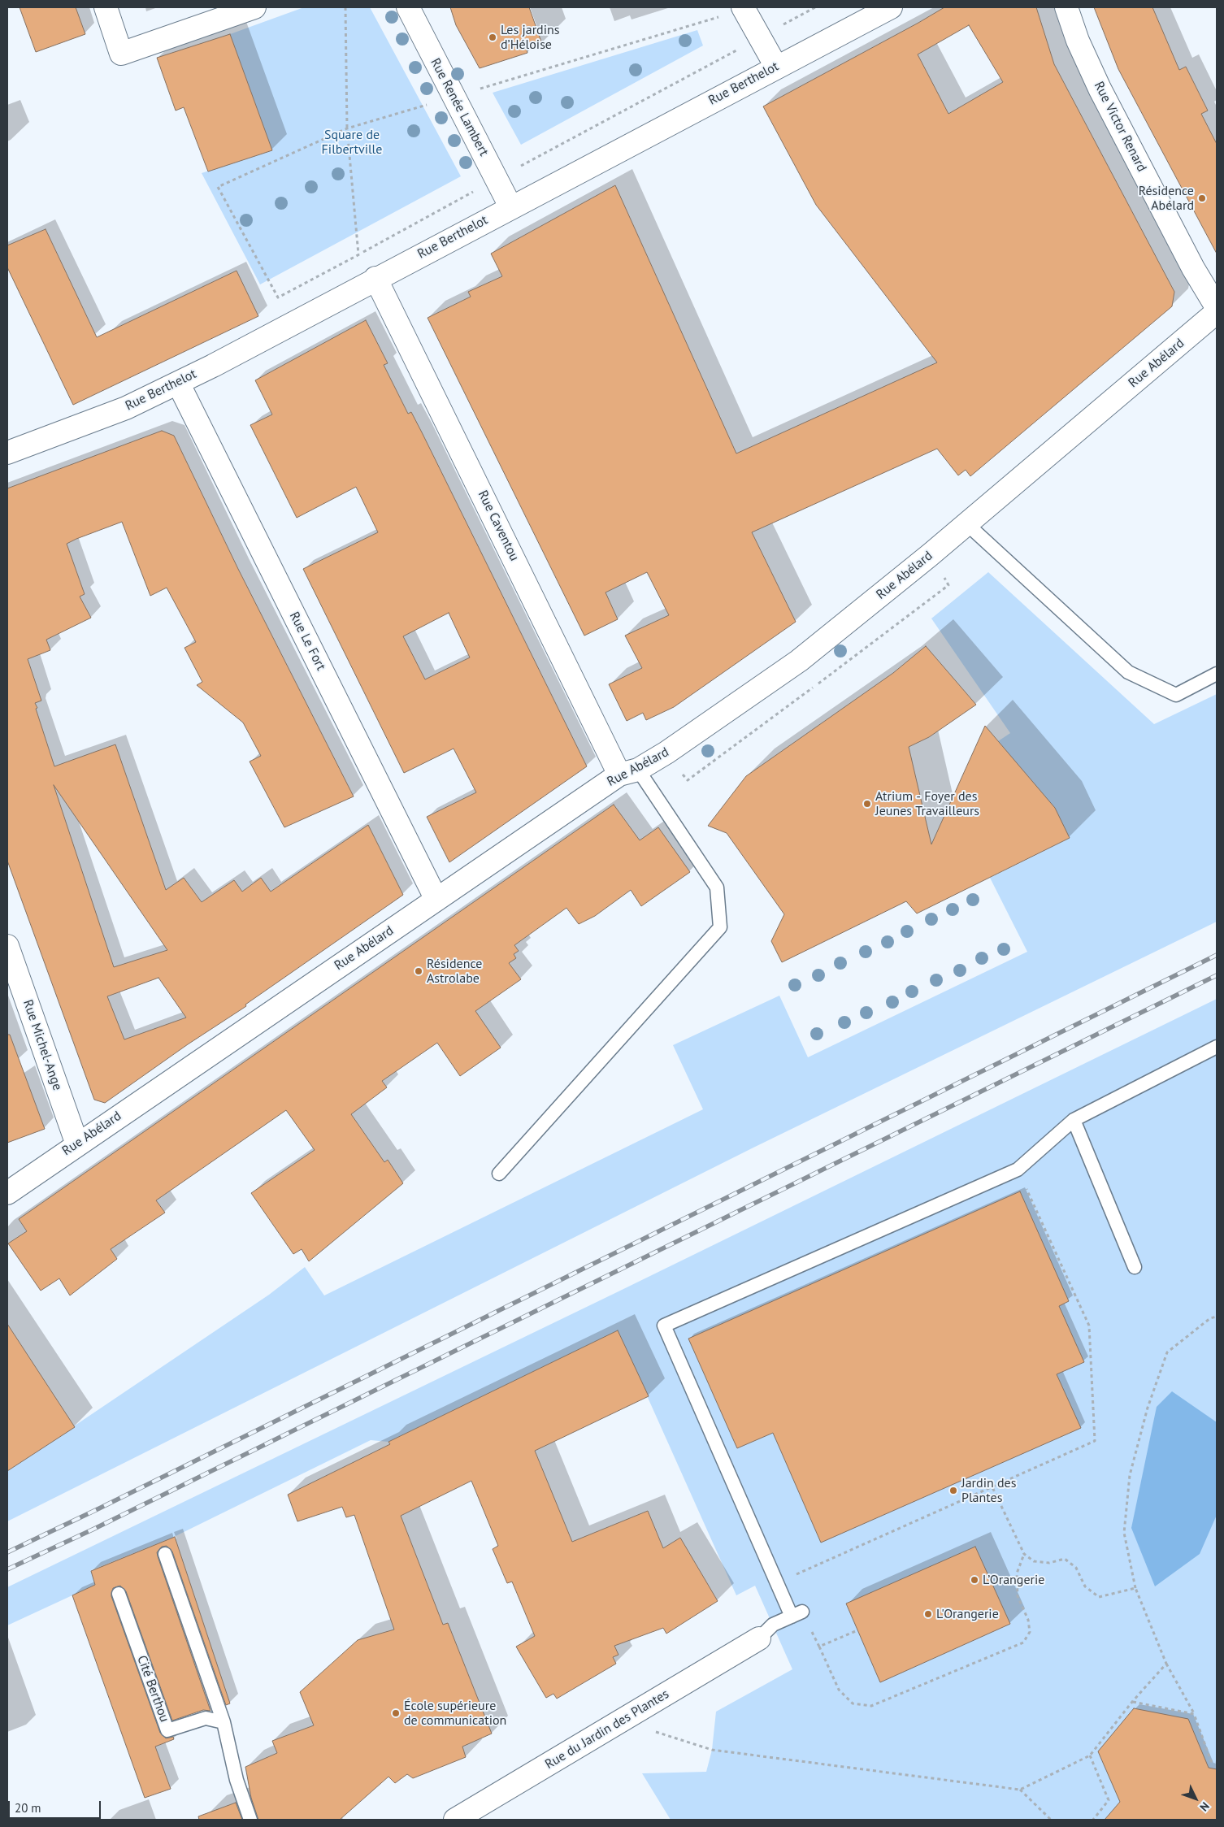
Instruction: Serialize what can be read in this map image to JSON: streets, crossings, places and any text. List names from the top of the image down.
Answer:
{
  "streets": {
    "street": [
      "Rue Berthelot",
      "Rue Renée Lambert",
      "Rue Victor Renard",
      "Rue Abélard",
      "Rue Caventou",
      "Rue Le Fort",
      "Rue Michel-Ange",
      "Rue du Jardin des Plantes"
    ],
    "lane": ["Cité Berthou"]
  },
  "crossings": [
    ["Rue Berthelot", "Rue Renée Lambert"],
    ["Rue Berthelot", "Rue Caventou"],
    ["Rue Berthelot", "Rue Le Fort"],
    ["Rue Abélard", "Rue Caventou"],
    ["Rue Abélard", "Rue Le Fort"],
    ["Rue Abélard", "Rue Michel-Ange"]
  ],
  "parks": ["Square de Filbertville"],
  "places": [
    "Les jardins d’Héloise",
    "Résidence Abélard",
    "Atrium - Foyer des Jeunes Travailleurs",
    "Résidence Astrolabe",
    "Jardin des Plantes",
    "L’Orangerie",
    "L'Orangerie",
    "École supérieure de communication"
  ],
  "scale_bar": "20 m",
  "north": "bottom right"
}
